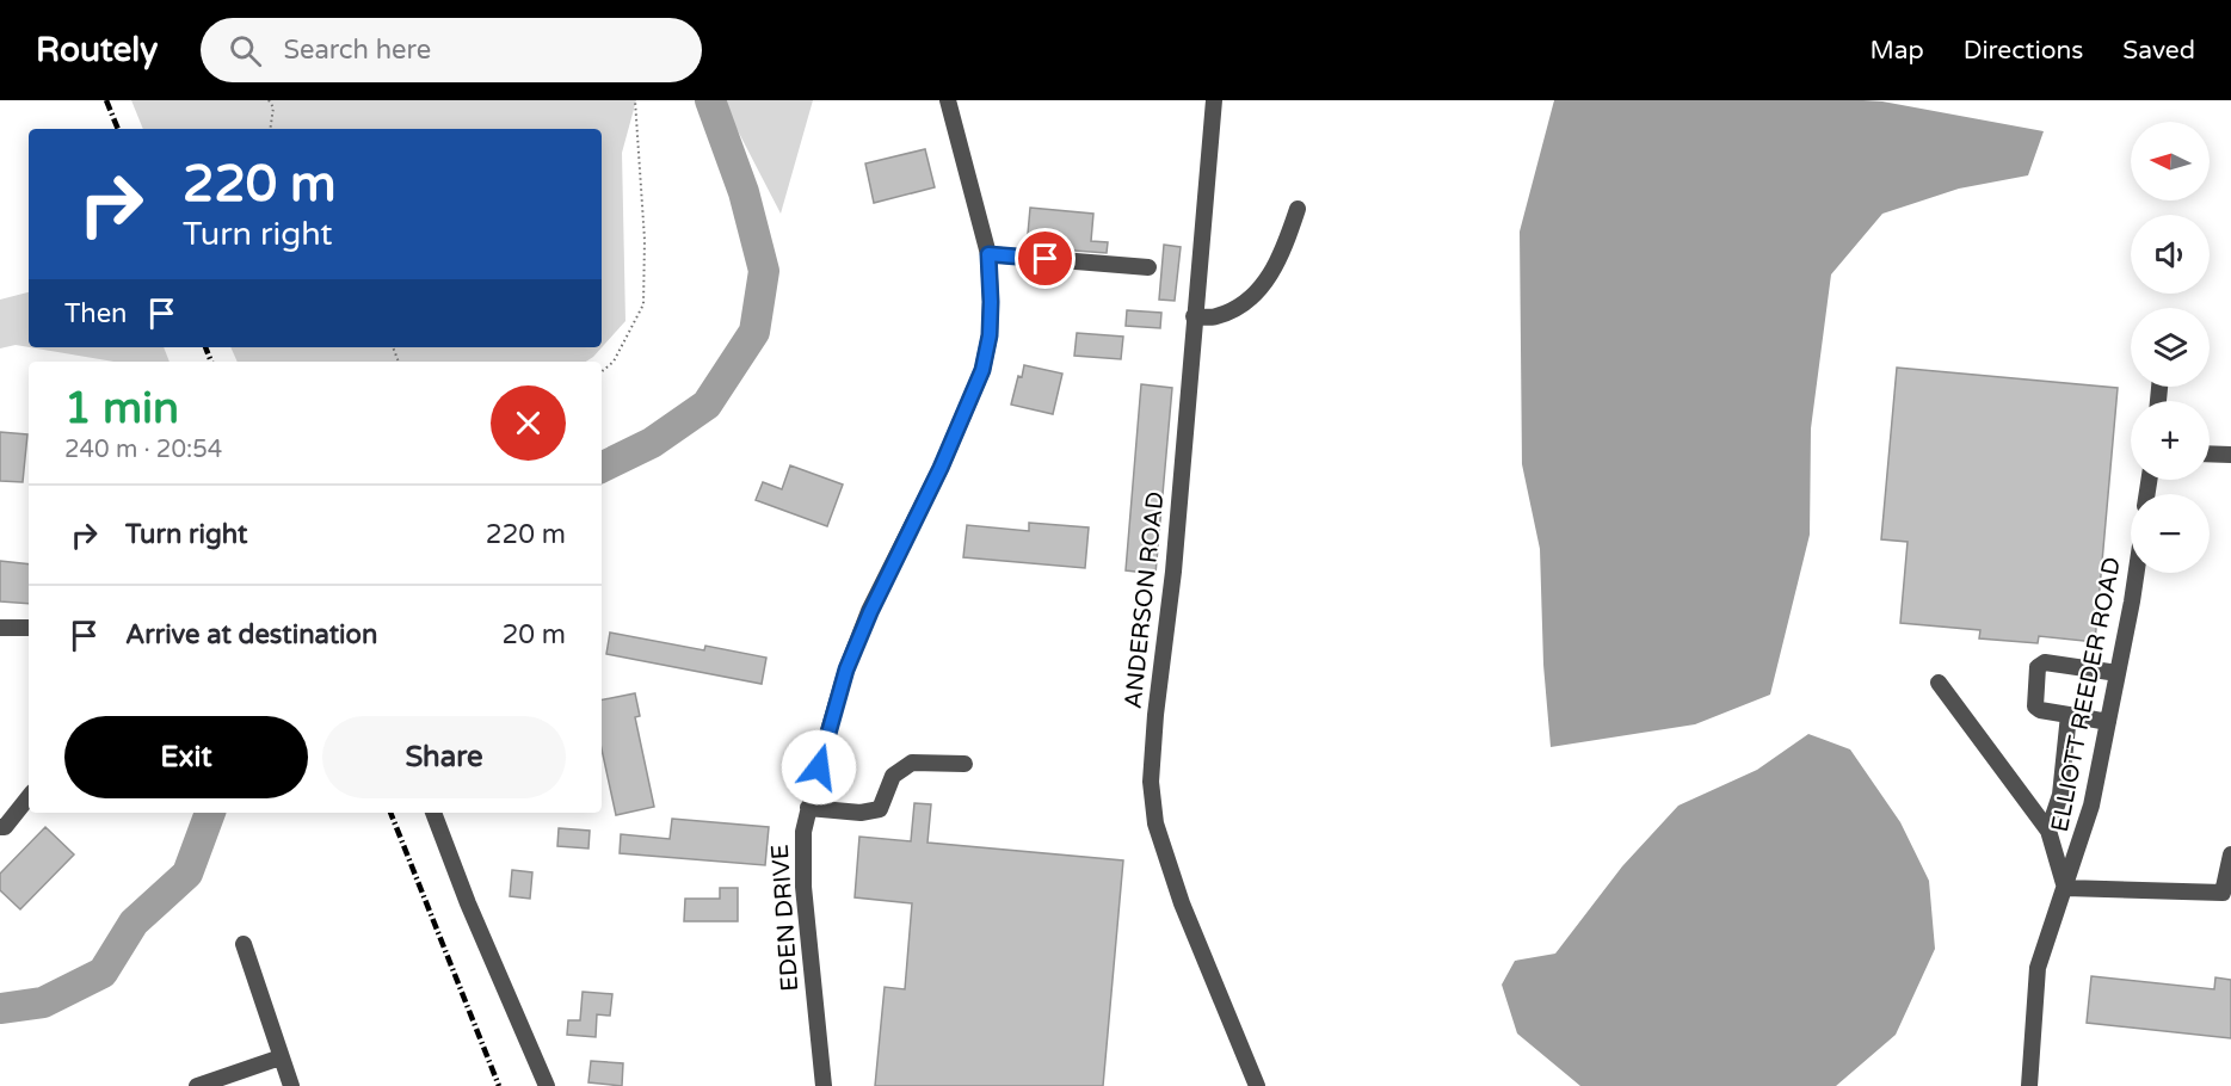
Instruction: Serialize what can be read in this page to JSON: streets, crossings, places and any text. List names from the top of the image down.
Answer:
{
  "streets": {
    "street": ["ANDERSON ROAD", "ELLIOTT REEDER ROAD", "EDEN DRIVE"]
  },
  "north": "left",
  "page": {
    "header": "Routely",
    "search": "Search here",
    "nav": ["Map", "Directions", "Saved"],
    "map_buttons": ["+", "−"],
    "turn": ["220 m", "Turn right"],
    "then": "Then",
    "heading": ["1 min", "240 m · 20:54"],
    "list": [
      {
        "name": "Turn right",
        "value": "220 m"
      },
      {
        "name": "Arrive at destination",
        "value": "20 m"
      }
    ],
    "buttons": ["Exit", "Share"]
  }
}
